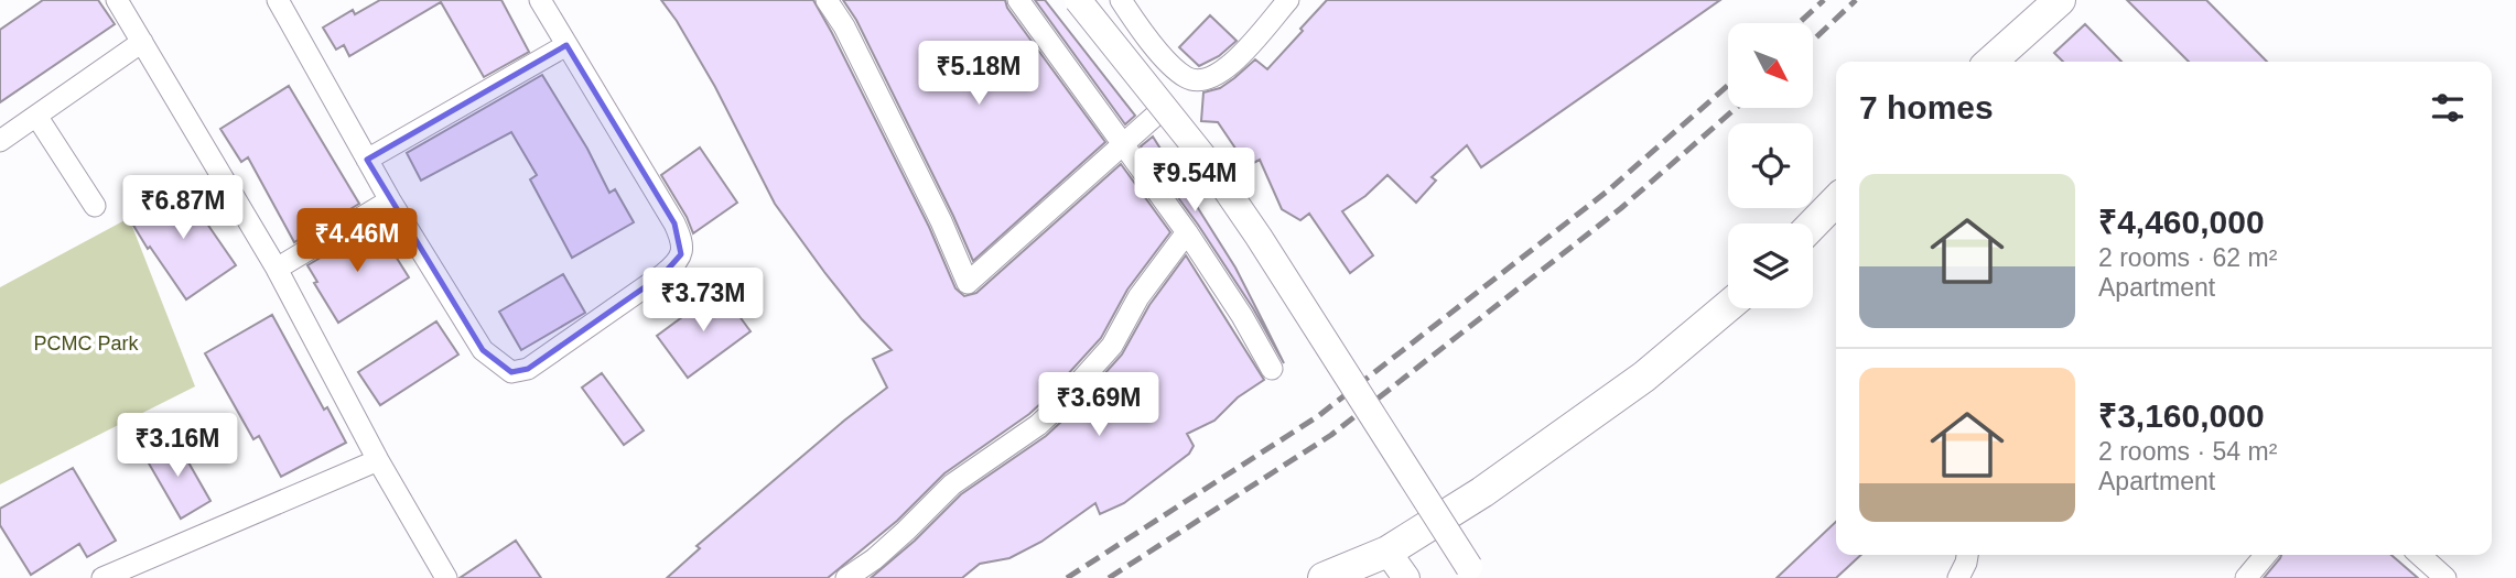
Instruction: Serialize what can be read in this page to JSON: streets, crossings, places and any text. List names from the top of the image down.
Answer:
{
  "parks": ["PCMC Park"],
  "north": "bottom right",
  "page": {
    "price": [
      "₹5.18M",
      "₹9.54M",
      "₹6.87M",
      "₹4.46M",
      "₹3.73M",
      "₹3.69M",
      "₹3.16M"
    ],
    "heading": "7 homes",
    "list": [
      {
        "name": "₹4,460,000",
        "note": "2 rooms · 62 m² · Apartment"
      },
      {
        "name": "₹3,160,000",
        "note": "2 rooms · 54 m² · Apartment"
      }
    ]
  }
}
